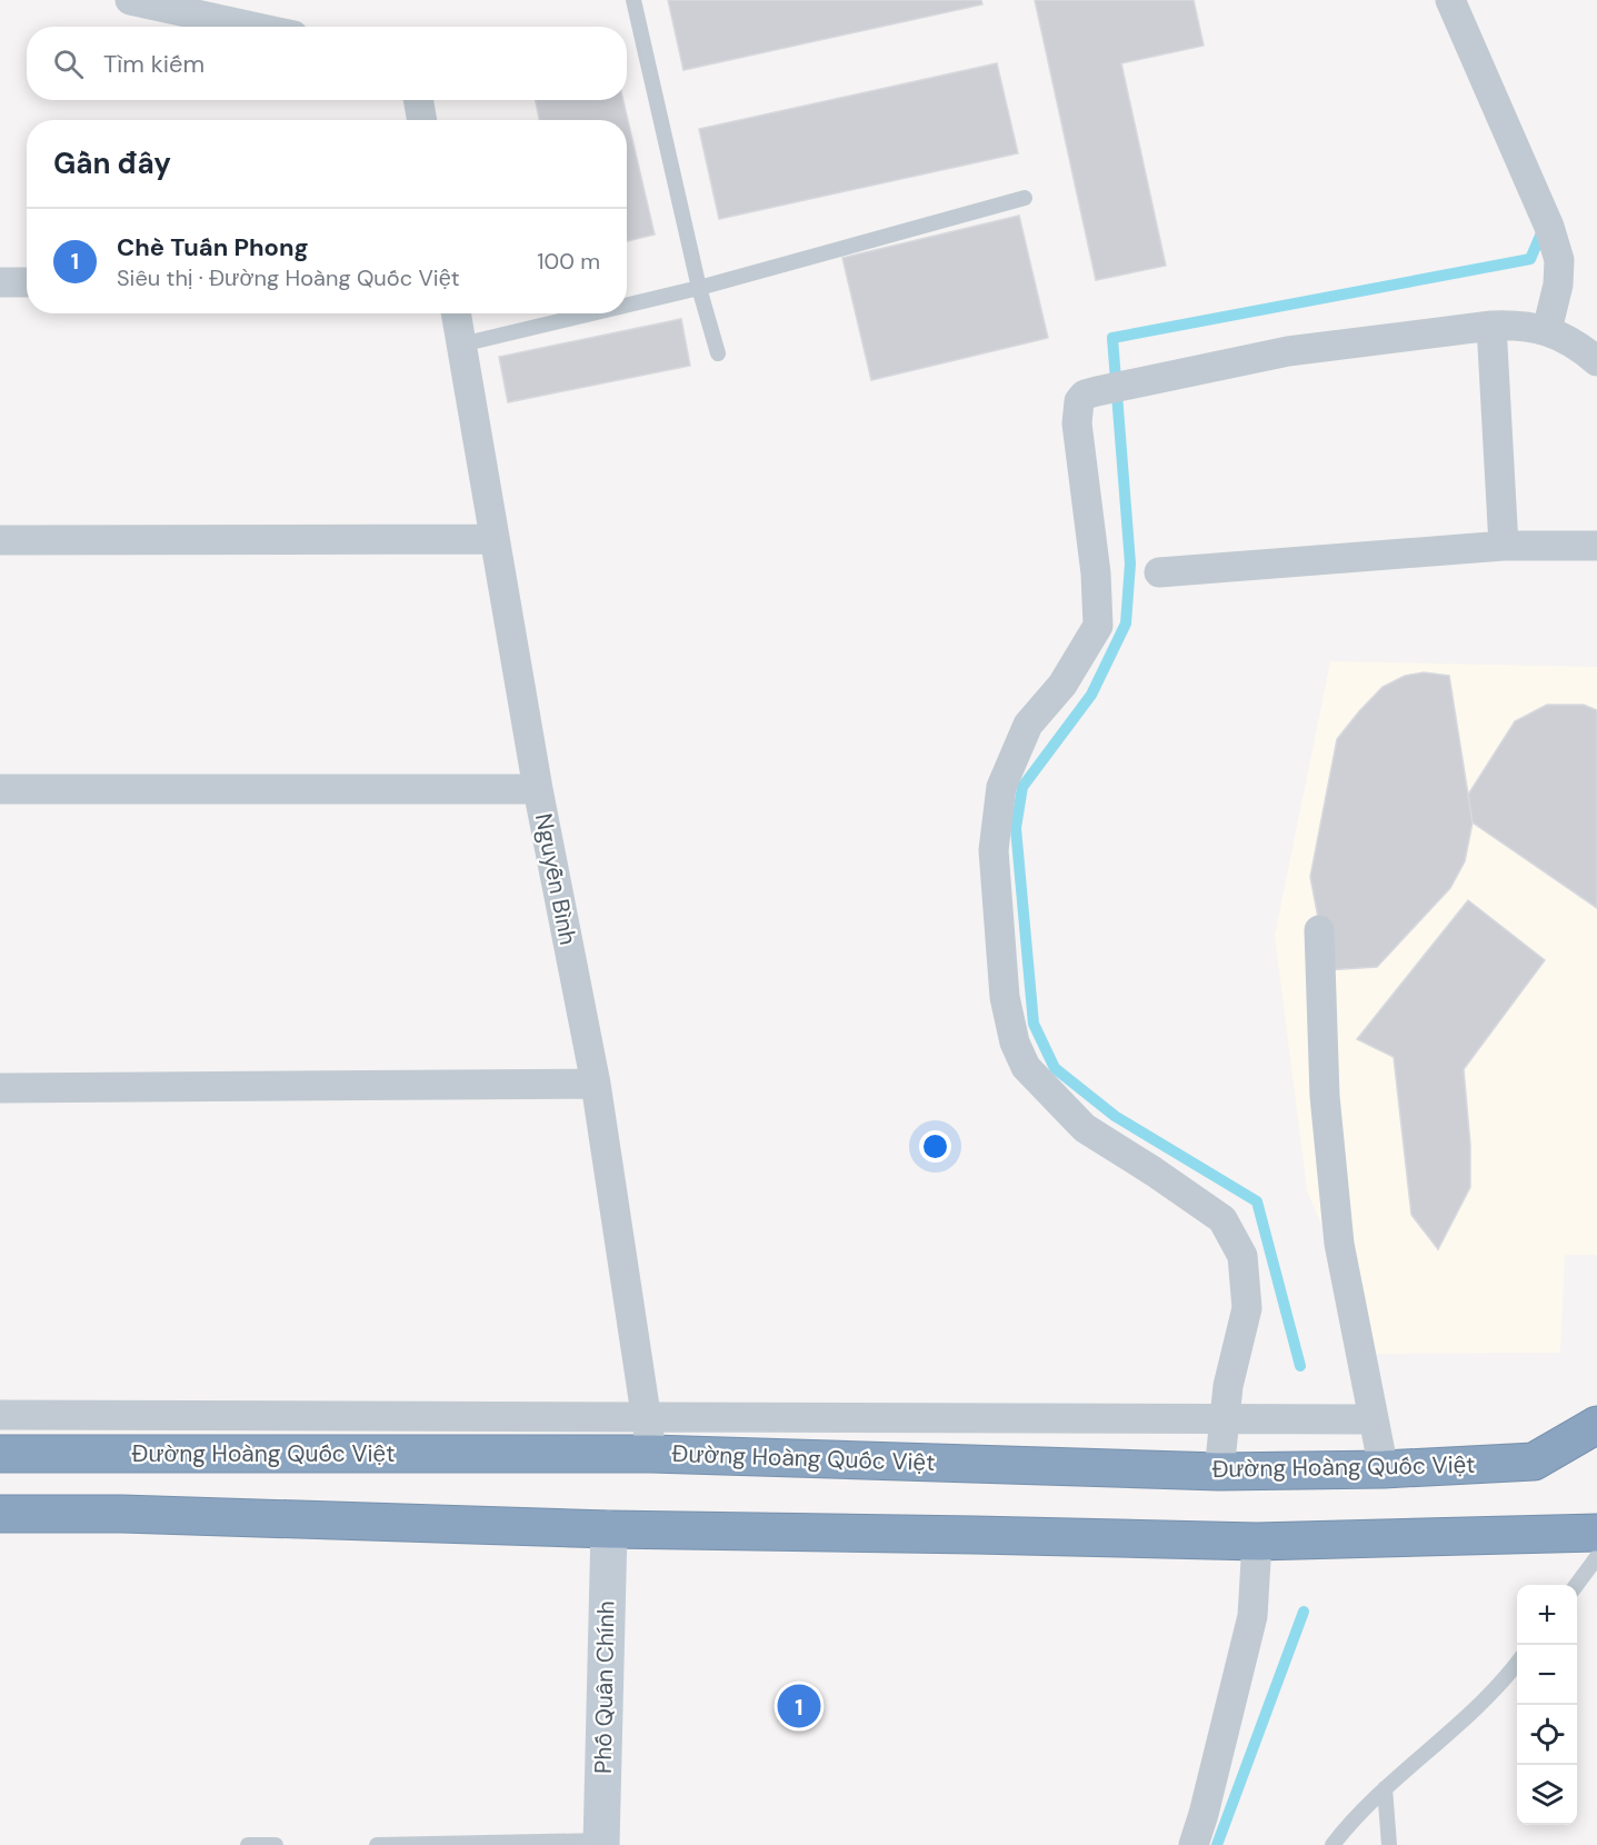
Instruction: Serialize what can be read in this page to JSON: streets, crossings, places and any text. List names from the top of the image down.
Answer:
{
  "streets": {
    "highway": ["Đường Hoàng Quốc Việt"],
    "street": ["Nguyễn Bình", "Phố Quân Chính"]
  },
  "crossings": [
    ["Nguyễn Bình", "Đường Hoàng Quốc Việt"]
  ],
  "page": {
    "search": "Tìm kiếm",
    "heading": "Gần đây",
    "list": [
      {
        "mark": "1",
        "name": "Chè Tuấn Phong",
        "note": "Siêu thị · Đường Hoàng Quốc Việt",
        "value": "100 m"
      }
    ],
    "map_buttons": ["+", "−"],
    "pins": "1"
  }
}
